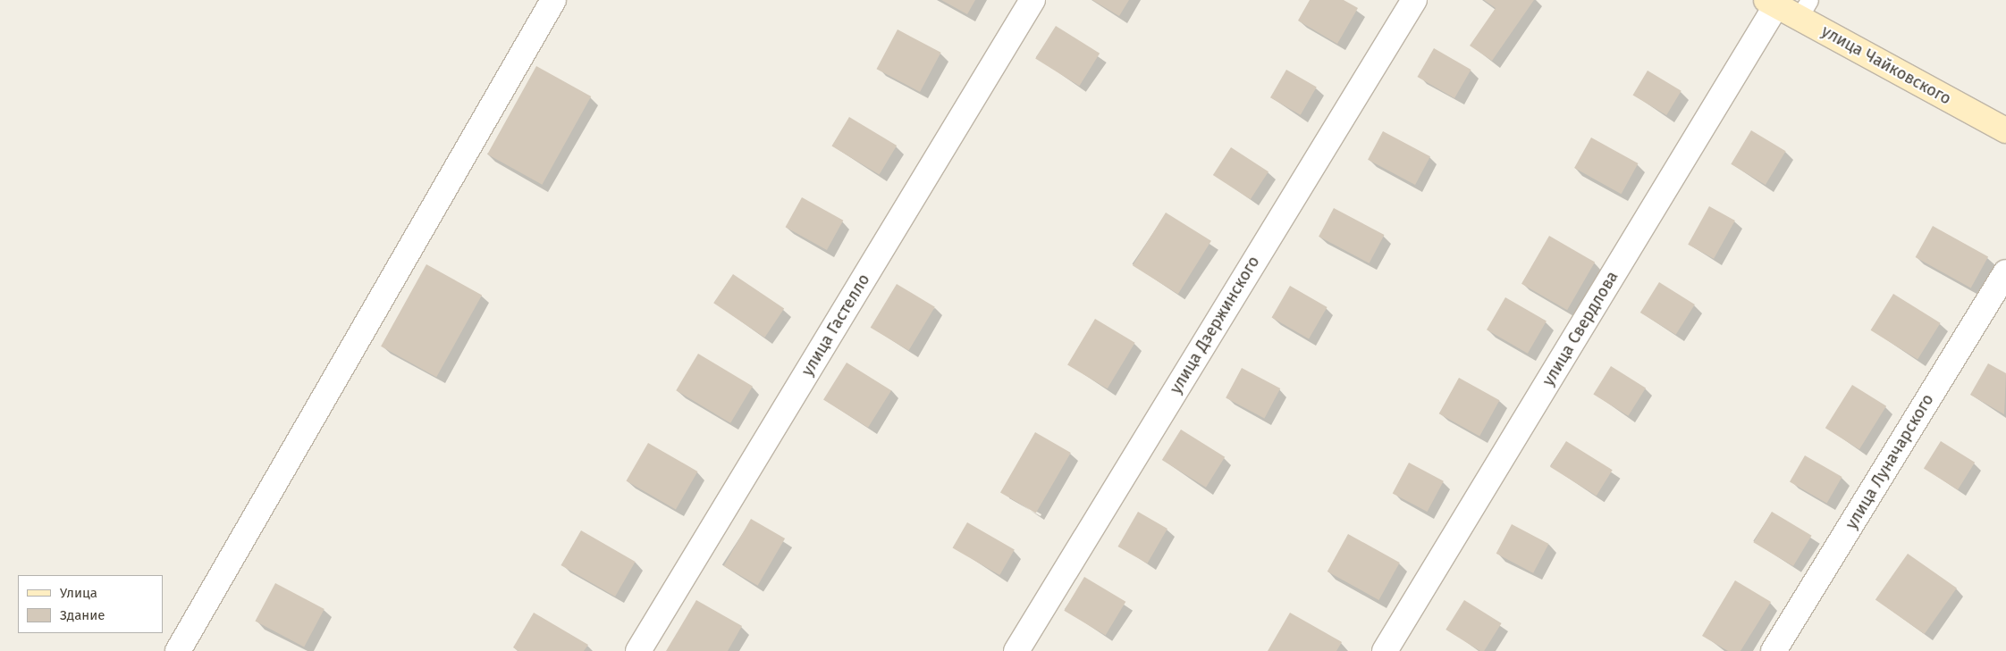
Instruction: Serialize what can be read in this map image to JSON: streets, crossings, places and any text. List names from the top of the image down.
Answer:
{
  "streets": {
    "street": [
      "улица Чайковского",
      "улица Гастелло",
      "улица Дзержинского",
      "улица Свердлова",
      "улица Луначарского"
    ]
  },
  "crossings": [
    ["улица Чайковского", "улица Свердлова"]
  ],
  "legend": ["Улица", "Здание"]
}
